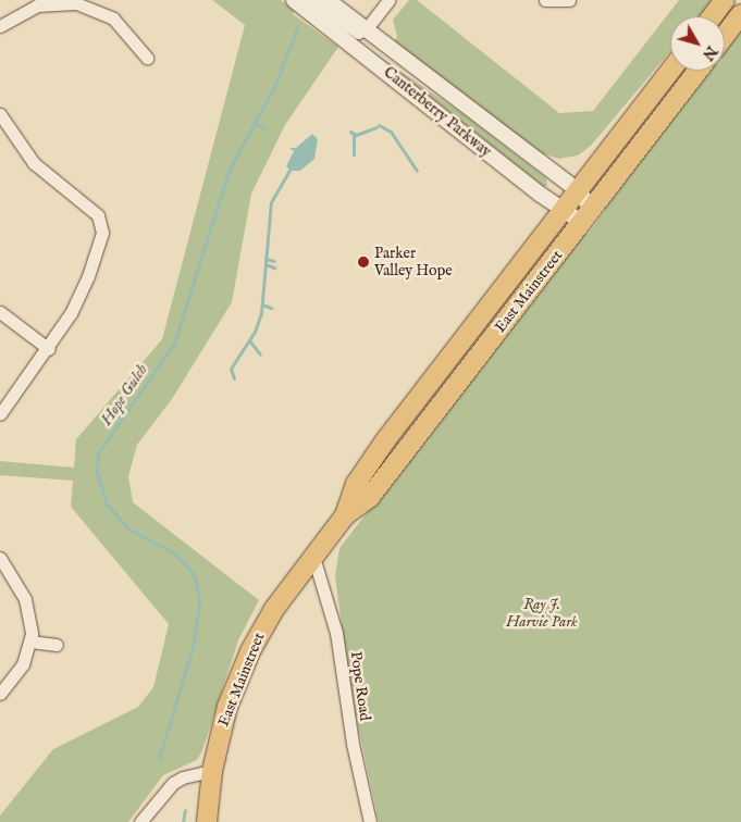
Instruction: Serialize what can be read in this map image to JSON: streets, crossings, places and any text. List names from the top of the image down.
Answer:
{
  "streets": {
    "main road": ["East Mainstreet"],
    "street": ["Canterberry Parkway", "Pope Road"]
  },
  "crossings": [
    ["Canterberry Parkway", "East Mainstreet"],
    ["East Mainstreet", "Pope Road"]
  ],
  "water": ["Hope Gulch"],
  "parks": ["Ray J. Harvie Park"],
  "places": ["Parker Valley Hope"],
  "north": "bottom right"
}
